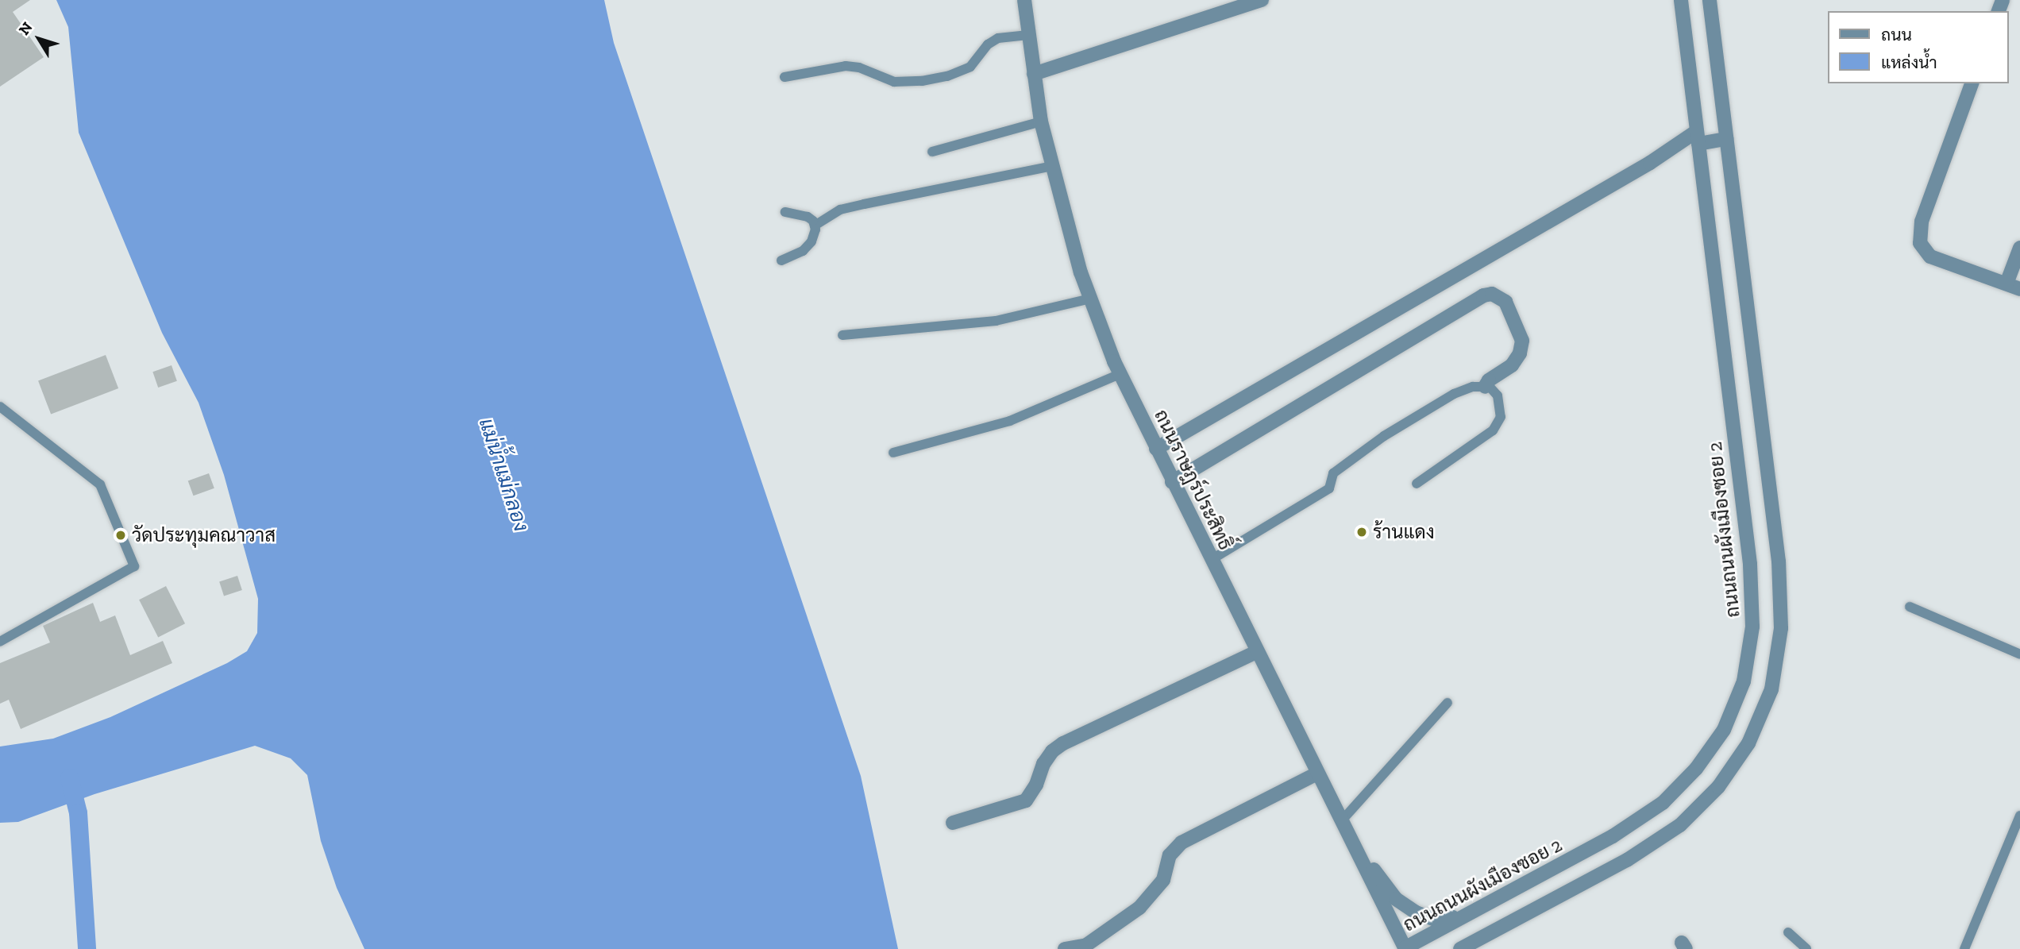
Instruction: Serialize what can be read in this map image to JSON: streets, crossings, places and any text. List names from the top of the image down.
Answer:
{
  "streets": {
    "street": ["ถนนราษฎร์ประสิทธิ์", "ถนนถนนผังเมืองซอย 2"]
  },
  "crossings": [
    ["ถนนราษฎร์ประสิทธิ์", "ถนนถนนผังเมืองซอย 2"]
  ],
  "water": ["แม่น้ำแม่กลอง"],
  "places": ["ร้านแดง", "วัดประทุมคณาวาส"],
  "legend": ["ถนน", "แหล่งน้ำ"],
  "north": "top left"
}
